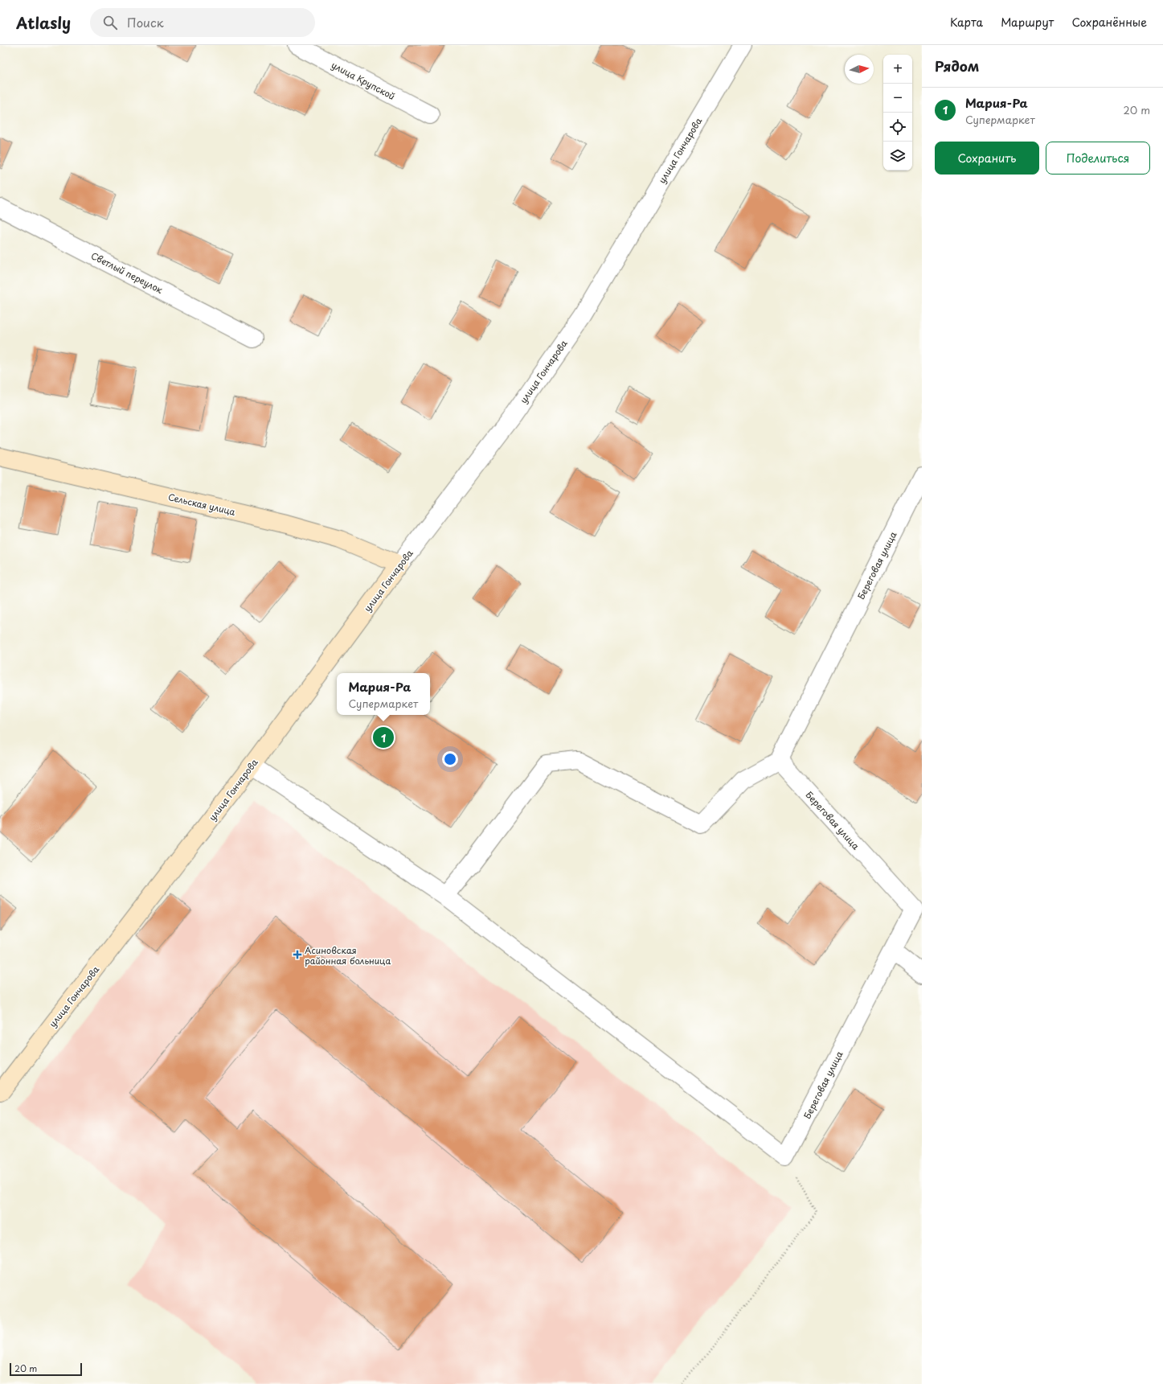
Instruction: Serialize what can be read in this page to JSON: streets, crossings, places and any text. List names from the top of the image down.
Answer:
{
  "streets": {
    "street": [
      "улица Крупской",
      "улица Гончарова",
      "Светлый переулок",
      "Сельская улица",
      "Береговая улица"
    ]
  },
  "crossings": [
    ["улица Гончарова", "Сельская улица"]
  ],
  "places": {
    "health": ["Асиновская районная больница"]
  },
  "scale_bar": "20 m",
  "north": "right",
  "page": {
    "header": "Atlasly",
    "search": "Поиск",
    "nav": ["Карта", "Маршрут", "Сохранённые"],
    "heading": "Рядом",
    "map_buttons": ["+", "−"],
    "list": [
      {
        "mark": "1",
        "name": "Мария-Ра",
        "note": "Супермаркет",
        "value": "20 m"
      }
    ],
    "buttons": ["Сохранить", "Поделиться"],
    "popup": ["Мария-Ра", "Супермаркет"],
    "pins": "1",
    "scale": "20 m"
  }
}
